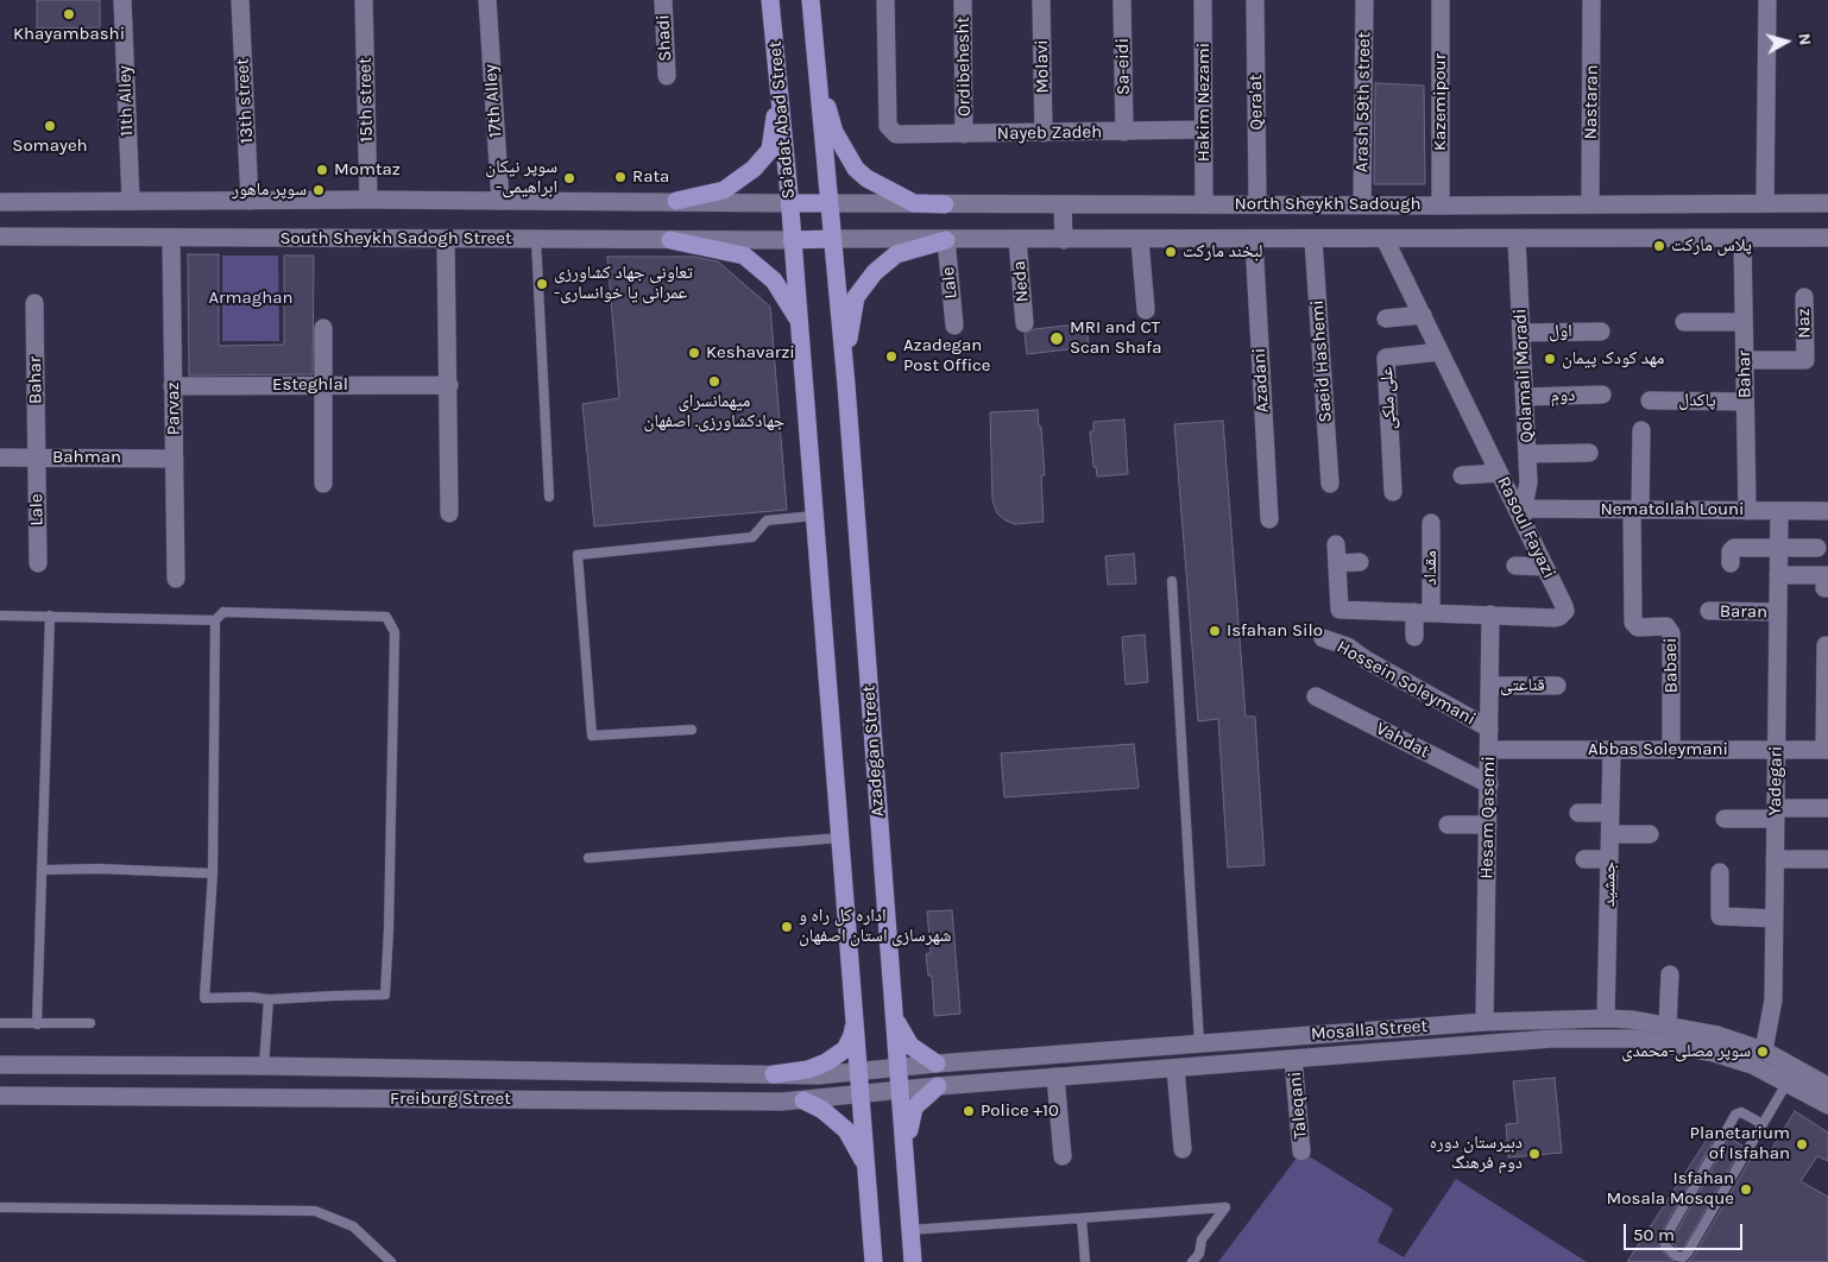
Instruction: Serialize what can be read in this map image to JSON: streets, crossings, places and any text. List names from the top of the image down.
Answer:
{
  "streets": {
    "main road": ["Sa'adat Abad Street", "Azadegan Street"],
    "street": [
      "Shadi",
      "Ordibehesht",
      "Molavi",
      "Sa-eidi",
      "15th street",
      "11th Alley",
      "13th street",
      "17th Alley",
      "Hakim Nezami",
      "Qera'at",
      "Arash 59th street",
      "Kazemipour",
      "Nastaran",
      "Nayeb Zadeh",
      "North Sheykh Sadough",
      "South Sheykh Sadogh Street",
      "Neda",
      "Lale",
      "Naz",
      "اول",
      "Saeid Hashemi",
      "Bahar",
      "Qolamali Moradi",
      "Azadani",
      "Esteghlal",
      "دوم",
      "علی ملکی",
      "پاکدل",
      "Parvaz",
      "Bahman",
      "Nematollah Louni",
      "Rasoul Fayazi",
      "مقداد",
      "Baran",
      "Babaei",
      "Hossein Soleymani",
      "قناعتی",
      "Vahdat",
      "Abbas Soleymani",
      "Yadegari",
      "Hesam Qasemi",
      "جمشید",
      "Mosalla Street",
      "Freiburg Street",
      "Taleqani"
    ]
  },
  "crossings": [
    ["Ordibehesht", "Nayeb Zadeh"],
    ["Molavi", "Nayeb Zadeh"],
    ["Sa-eidi", "Nayeb Zadeh"],
    ["Hakim Nezami", "Nayeb Zadeh"],
    ["Hakim Nezami", "North Sheykh Sadough"],
    ["Qera'at", "North Sheykh Sadough"],
    ["Arash 59th street", "North Sheykh Sadough"],
    ["Kazemipour", "North Sheykh Sadough"],
    ["Nastaran", "North Sheykh Sadough"],
    ["Sa'adat Abad Street", "South Sheykh Sadogh Street"],
    ["North Sheykh Sadough", "Neda"],
    ["North Sheykh Sadough", "Lale"],
    ["North Sheykh Sadough", "Saeid Hashemi"],
    ["North Sheykh Sadough", "Bahar"],
    ["North Sheykh Sadough", "Qolamali Moradi"],
    ["North Sheykh Sadough", "Azadani"],
    ["North Sheykh Sadough", "Rasoul Fayazi"],
    ["North Sheykh Sadough", "Azadegan Street"],
    ["South Sheykh Sadogh Street", "Parvaz"],
    ["Lale", "Bahar"],
    ["Lale", "Bahman"],
    ["Naz", "Bahar"],
    ["اول", "Qolamali Moradi"],
    ["Bahar", "پاکدل"],
    ["Bahar", "Bahman"],
    ["Bahar", "Nematollah Louni"],
    ["Qolamali Moradi", "دوم"],
    ["Qolamali Moradi", "Nematollah Louni"],
    ["Qolamali Moradi", "Rasoul Fayazi"],
    ["Esteghlal", "Parvaz"],
    ["علی ملکی", "Rasoul Fayazi"],
    ["Parvaz", "Bahman"],
    ["Nematollah Louni", "Rasoul Fayazi"],
    ["Nematollah Louni", "Babaei"],
    ["Nematollah Louni", "Yadegari"],
    ["Rasoul Fayazi", "مقداد"],
    ["Rasoul Fayazi", "Hesam Qasemi"],
    ["Baran", "Yadegari"],
    ["Babaei", "Abbas Soleymani"],
    ["Hossein Soleymani", "Hesam Qasemi"],
    ["قناعتی", "Hesam Qasemi"],
    ["Vahdat", "Hesam Qasemi"],
    ["Abbas Soleymani", "Yadegari"],
    ["Abbas Soleymani", "Hesam Qasemi"],
    ["Abbas Soleymani", "جمشید"],
    ["Azadegan Street", "Mosalla Street"],
    ["Azadegan Street", "Freiburg Street"],
    ["Yadegari", "Mosalla Street"],
    ["Hesam Qasemi", "Mosalla Street"],
    ["جمشید", "Mosalla Street"],
    ["Mosalla Street", "Freiburg Street"],
    ["Mosalla Street", "Taleqani"]
  ],
  "parks": ["Armaghan"],
  "places": [
    "Khayambashi",
    "Somayeh",
    "Momtaz",
    "Rata",
    "سوپر نیکان -ابراهیمی",
    "سوپر ماهور",
    "پلاس مارکت",
    "لبخند مارکت",
    "تعاونی جهاد کشاورزی -عمرانی یا خوانساری",
    "MRI and CT Scan Shafa",
    "Keshavarzi",
    "Azadegan Post Office",
    "مهد کودک پیمان",
    "میهمانسرای جهادکشاورزی. اصفهان",
    "Isfahan Silo",
    "اداره کل راه و شهرسازی استان اصفهان",
    "سوپر مصلی-محمدی",
    "Police +10",
    "Planetarium of Isfahan",
    "دبیرستان دوره دوم فرهنگ",
    "Isfahan Mosala Mosque"
  ],
  "scale_bar": "50 m",
  "north": "right"
}
